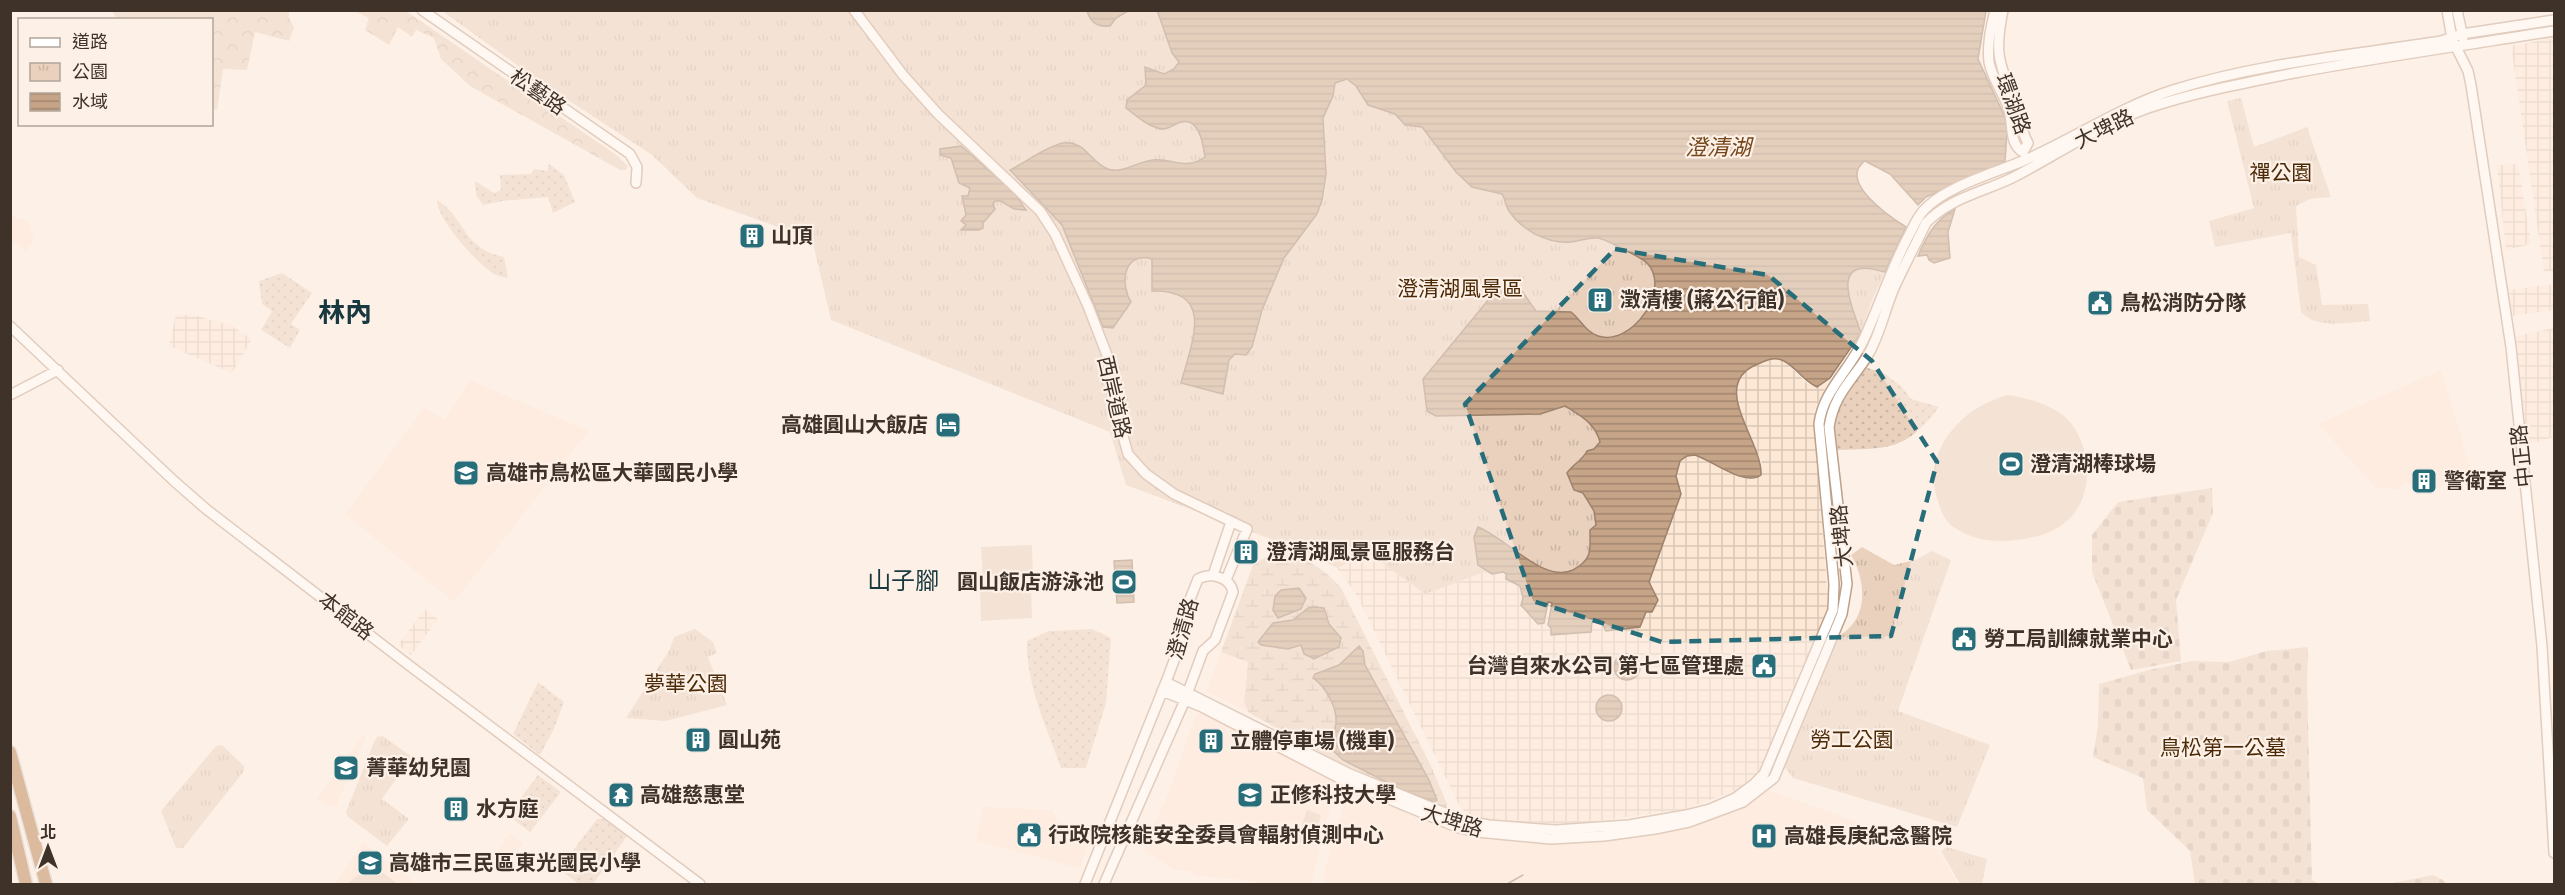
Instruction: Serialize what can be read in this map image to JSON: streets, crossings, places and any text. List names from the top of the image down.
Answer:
{
  "streets": {
    "main road": [
      "松藝路",
      "環湖路",
      "大埤路",
      "西岸道路",
      "中正路",
      "本館路",
      "澄清路"
    ]
  },
  "crossings": [
    ["大埤路", "中正路"],
    ["大埤路", "澄清路"],
    ["西岸道路", "澄清路"]
  ],
  "districts": ["林內", "山子腳"],
  "water": ["澄清湖"],
  "parks": [
    "禪公園",
    "澄清湖風景區",
    "夢華公園",
    "勞工公園",
    "鳥松第一公墓"
  ],
  "places": {
    "building": [
      "山頂",
      "澂清樓 (蔣公行館)",
      "警衛室",
      "澄清湖風景區服務台",
      "圓山苑",
      "立體停車場 (機車)",
      "水方庭"
    ],
    "public building": [
      "鳥松消防分隊",
      "勞工局訓練就業中心",
      "台灣自來水公司 第七區管理處",
      "行政院核能安全委員會輻射偵測中心"
    ],
    "hotel": ["高雄圓山大飯店"],
    "sports": ["澄清湖棒球場", "圓山飯店游泳池"],
    "school or university": [
      "高雄市鳥松區大華國民小學",
      "菁華幼兒園",
      "正修科技大學",
      "高雄市三民區東光國民小學"
    ],
    "temple": ["高雄慈惠堂"],
    "hospital": ["高雄長庚紀念醫院"]
  },
  "legend": ["道路", "公園", "水域"],
  "north": "top"
}
